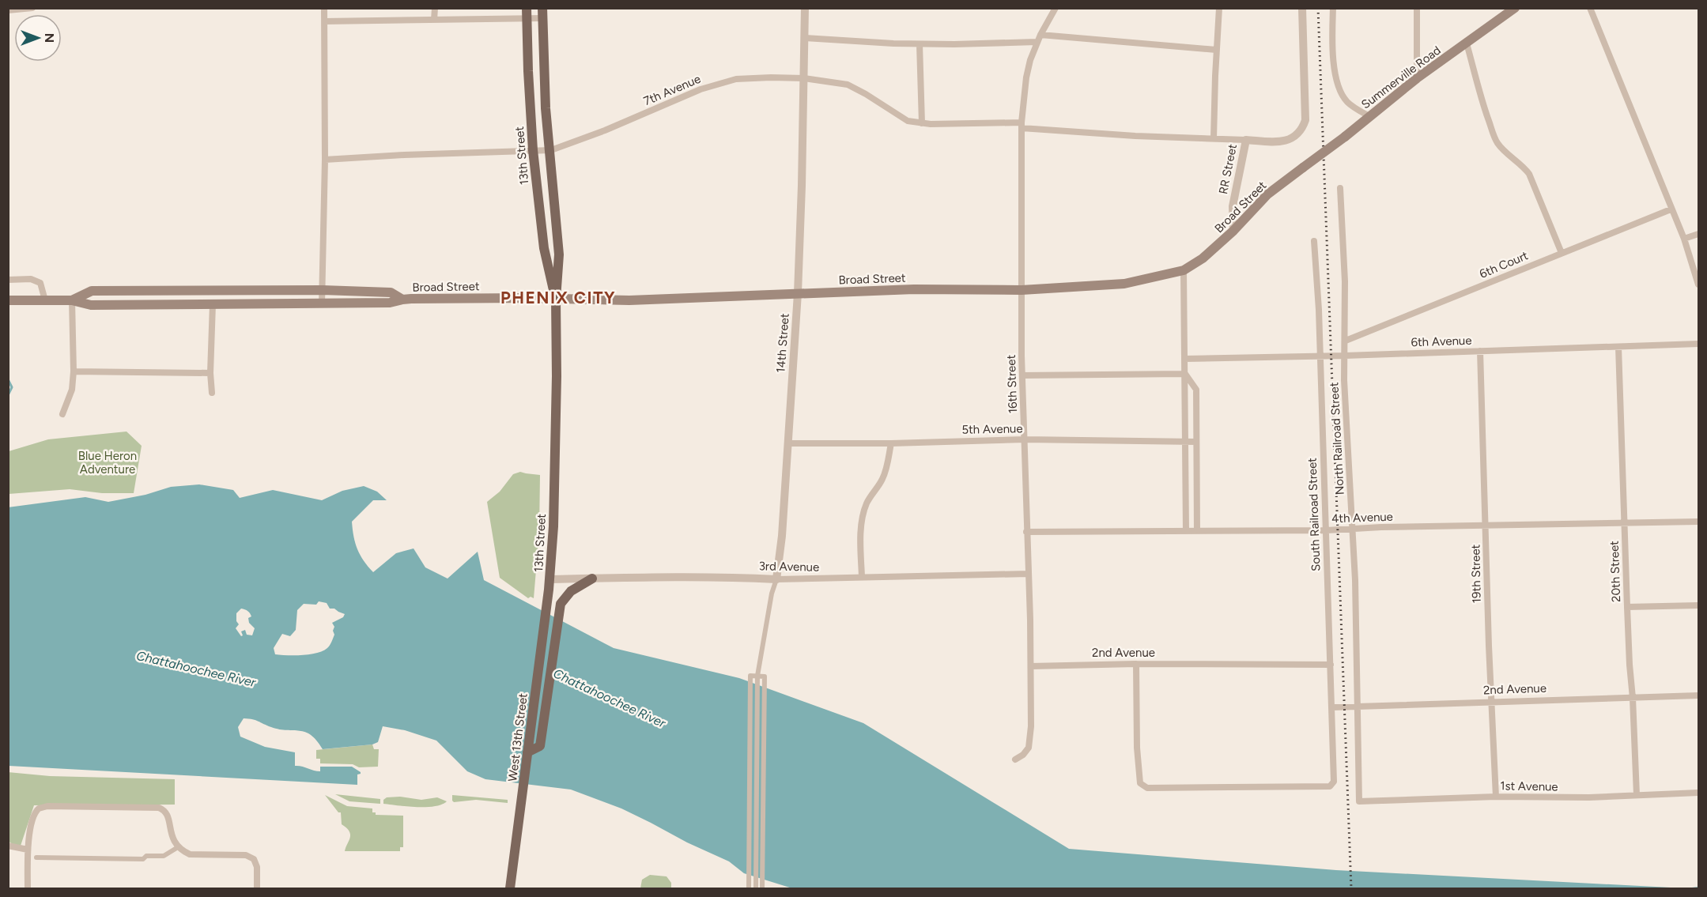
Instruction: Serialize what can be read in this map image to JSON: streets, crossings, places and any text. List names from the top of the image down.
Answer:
{
  "streets": {
    "main road": [
      "Summerville Road",
      "13th Street",
      "Broad Street",
      "West 13th Street"
    ],
    "street": [
      "7th Avenue",
      "RR Street",
      "6th Court",
      "6th Avenue",
      "14th Street",
      "16th Street",
      "5th Avenue",
      "North Railroad Street",
      "South Railroad Street",
      "4th Avenue",
      "3rd Avenue",
      "20th Street",
      "19th Street",
      "2nd Avenue",
      "1st Avenue"
    ]
  },
  "crossings": [
    ["Summerville Road", "Broad Street"],
    ["7th Avenue", "13th Street"],
    ["7th Avenue", "14th Street"],
    ["7th Avenue", "16th Street"],
    ["13th Street", "Broad Street"],
    ["13th Street", "3rd Avenue"],
    ["13th Street", "West 13th Street"],
    ["RR Street", "Broad Street"],
    ["Broad Street", "14th Street"],
    ["Broad Street", "16th Street"],
    ["6th Court", "North Railroad Street"],
    ["6th Avenue", "North Railroad Street"],
    ["6th Avenue", "South Railroad Street"],
    ["6th Avenue", "20th Street"],
    ["6th Avenue", "19th Street"],
    ["14th Street", "5th Avenue"],
    ["14th Street", "3rd Avenue"],
    ["16th Street", "5th Avenue"],
    ["16th Street", "4th Avenue"],
    ["16th Street", "3rd Avenue"],
    ["16th Street", "2nd Avenue"],
    ["North Railroad Street", "4th Avenue"],
    ["North Railroad Street", "2nd Avenue"],
    ["North Railroad Street", "1st Avenue"],
    ["South Railroad Street", "4th Avenue"],
    ["South Railroad Street", "2nd Avenue"],
    ["4th Avenue", "20th Street"],
    ["4th Avenue", "19th Street"],
    ["3rd Avenue", "West 13th Street"],
    ["20th Street", "2nd Avenue"],
    ["20th Street", "1st Avenue"],
    ["19th Street", "2nd Avenue"],
    ["19th Street", "1st Avenue"]
  ],
  "districts": ["PHENIX CITY"],
  "water": ["Chattahoochee River"],
  "parks": ["Blue Heron Adventure"],
  "north": "right"
}
